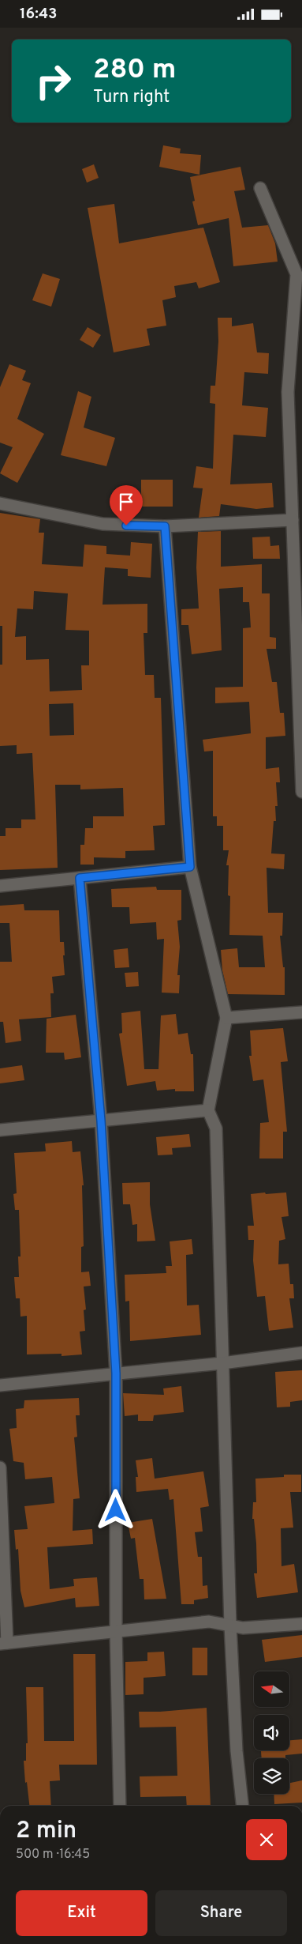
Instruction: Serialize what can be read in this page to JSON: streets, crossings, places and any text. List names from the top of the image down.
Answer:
{
  "north": "left",
  "page": {
    "status": "16:43",
    "turn": ["280 m", "Turn right"],
    "heading": ["2 min", "500 m · 16:45"],
    "buttons": ["Exit", "Share"]
  }
}
